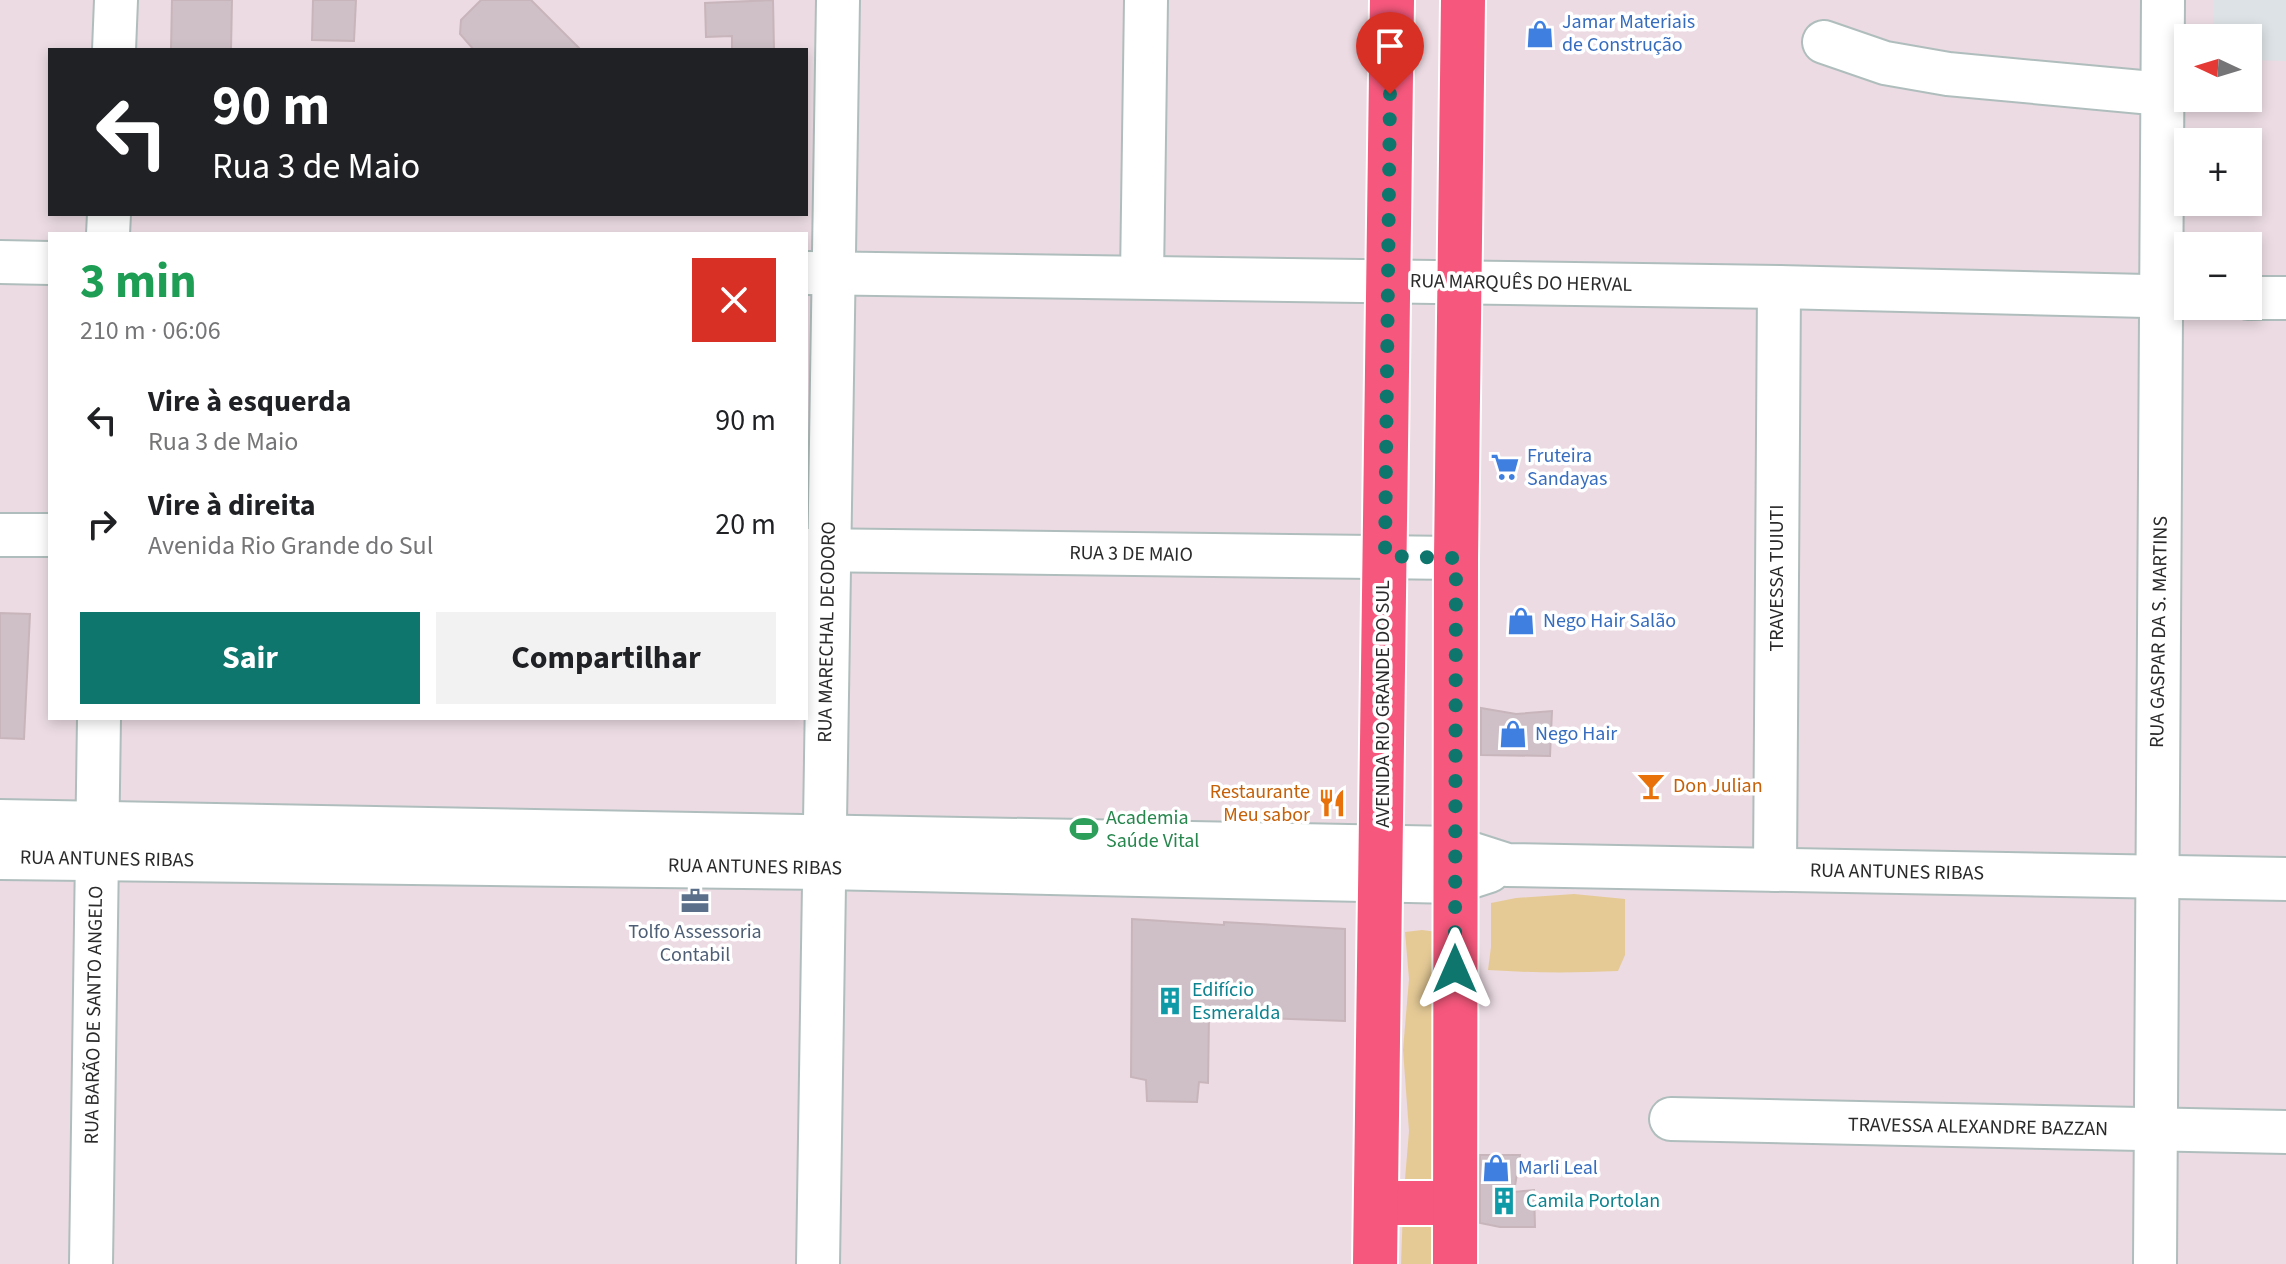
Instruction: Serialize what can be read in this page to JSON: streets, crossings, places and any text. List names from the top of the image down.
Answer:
{
  "streets": {
    "main road": ["AVENIDA RIO GRANDE DO SUL"],
    "street": [
      "RUA MARQUÊS DO HERVAL",
      "RUA 3 DE MAIO",
      "TRAVESSA TUIUTI",
      "RUA MARECHAL DEODORO",
      "RUA GASPAR DA S. MARTINS",
      "RUA ANTUNES RIBAS",
      "RUA BARÃO DE SANTO ANGELO",
      "TRAVESSA ALEXANDRE BAZZAN"
    ]
  },
  "crossings": [
    ["RUA MARQUÊS DO HERVAL", "TRAVESSA TUIUTI"],
    ["RUA MARQUÊS DO HERVAL", "RUA MARECHAL DEODORO"],
    ["RUA MARQUÊS DO HERVAL", "AVENIDA RIO GRANDE DO SUL"],
    ["RUA 3 DE MAIO", "RUA MARECHAL DEODORO"],
    ["RUA 3 DE MAIO", "AVENIDA RIO GRANDE DO SUL"],
    ["TRAVESSA TUIUTI", "RUA ANTUNES RIBAS"],
    ["RUA MARECHAL DEODORO", "RUA ANTUNES RIBAS"],
    ["RUA GASPAR DA S. MARTINS", "RUA ANTUNES RIBAS"],
    ["RUA GASPAR DA S. MARTINS", "TRAVESSA ALEXANDRE BAZZAN"],
    ["AVENIDA RIO GRANDE DO SUL", "RUA ANTUNES RIBAS"],
    ["RUA ANTUNES RIBAS", "RUA BARÃO DE SANTO ANGELO"]
  ],
  "places": {
    "shop": [
      "Jamar Materiais de Construção",
      "Nego Hair Salão",
      "Nego Hair",
      "Marli Leal"
    ],
    "supermarket": ["Fruteira Sandayas"],
    "bar": ["Don Julian"],
    "restaurant": ["Restaurante Meu sabor"],
    "sports": ["Academia Saúde Vital"],
    "office": ["Tolfo Assessoria Contabil"],
    "building": ["Edifício Esmeralda", "Camila Portolan"]
  },
  "north": "left",
  "page": {
    "map_buttons": ["+", "−"],
    "turn": ["90 m", "Rua 3 de Maio"],
    "heading": ["3 min", "210 m · 06:06"],
    "list": [
      {
        "name": "Vire à esquerda",
        "note": "Rua 3 de Maio",
        "value": "90 m"
      },
      {
        "name": "Vire à direita",
        "note": "Avenida Rio Grande do Sul",
        "value": "20 m"
      }
    ],
    "buttons": ["Sair", "Compartilhar"]
  }
}
